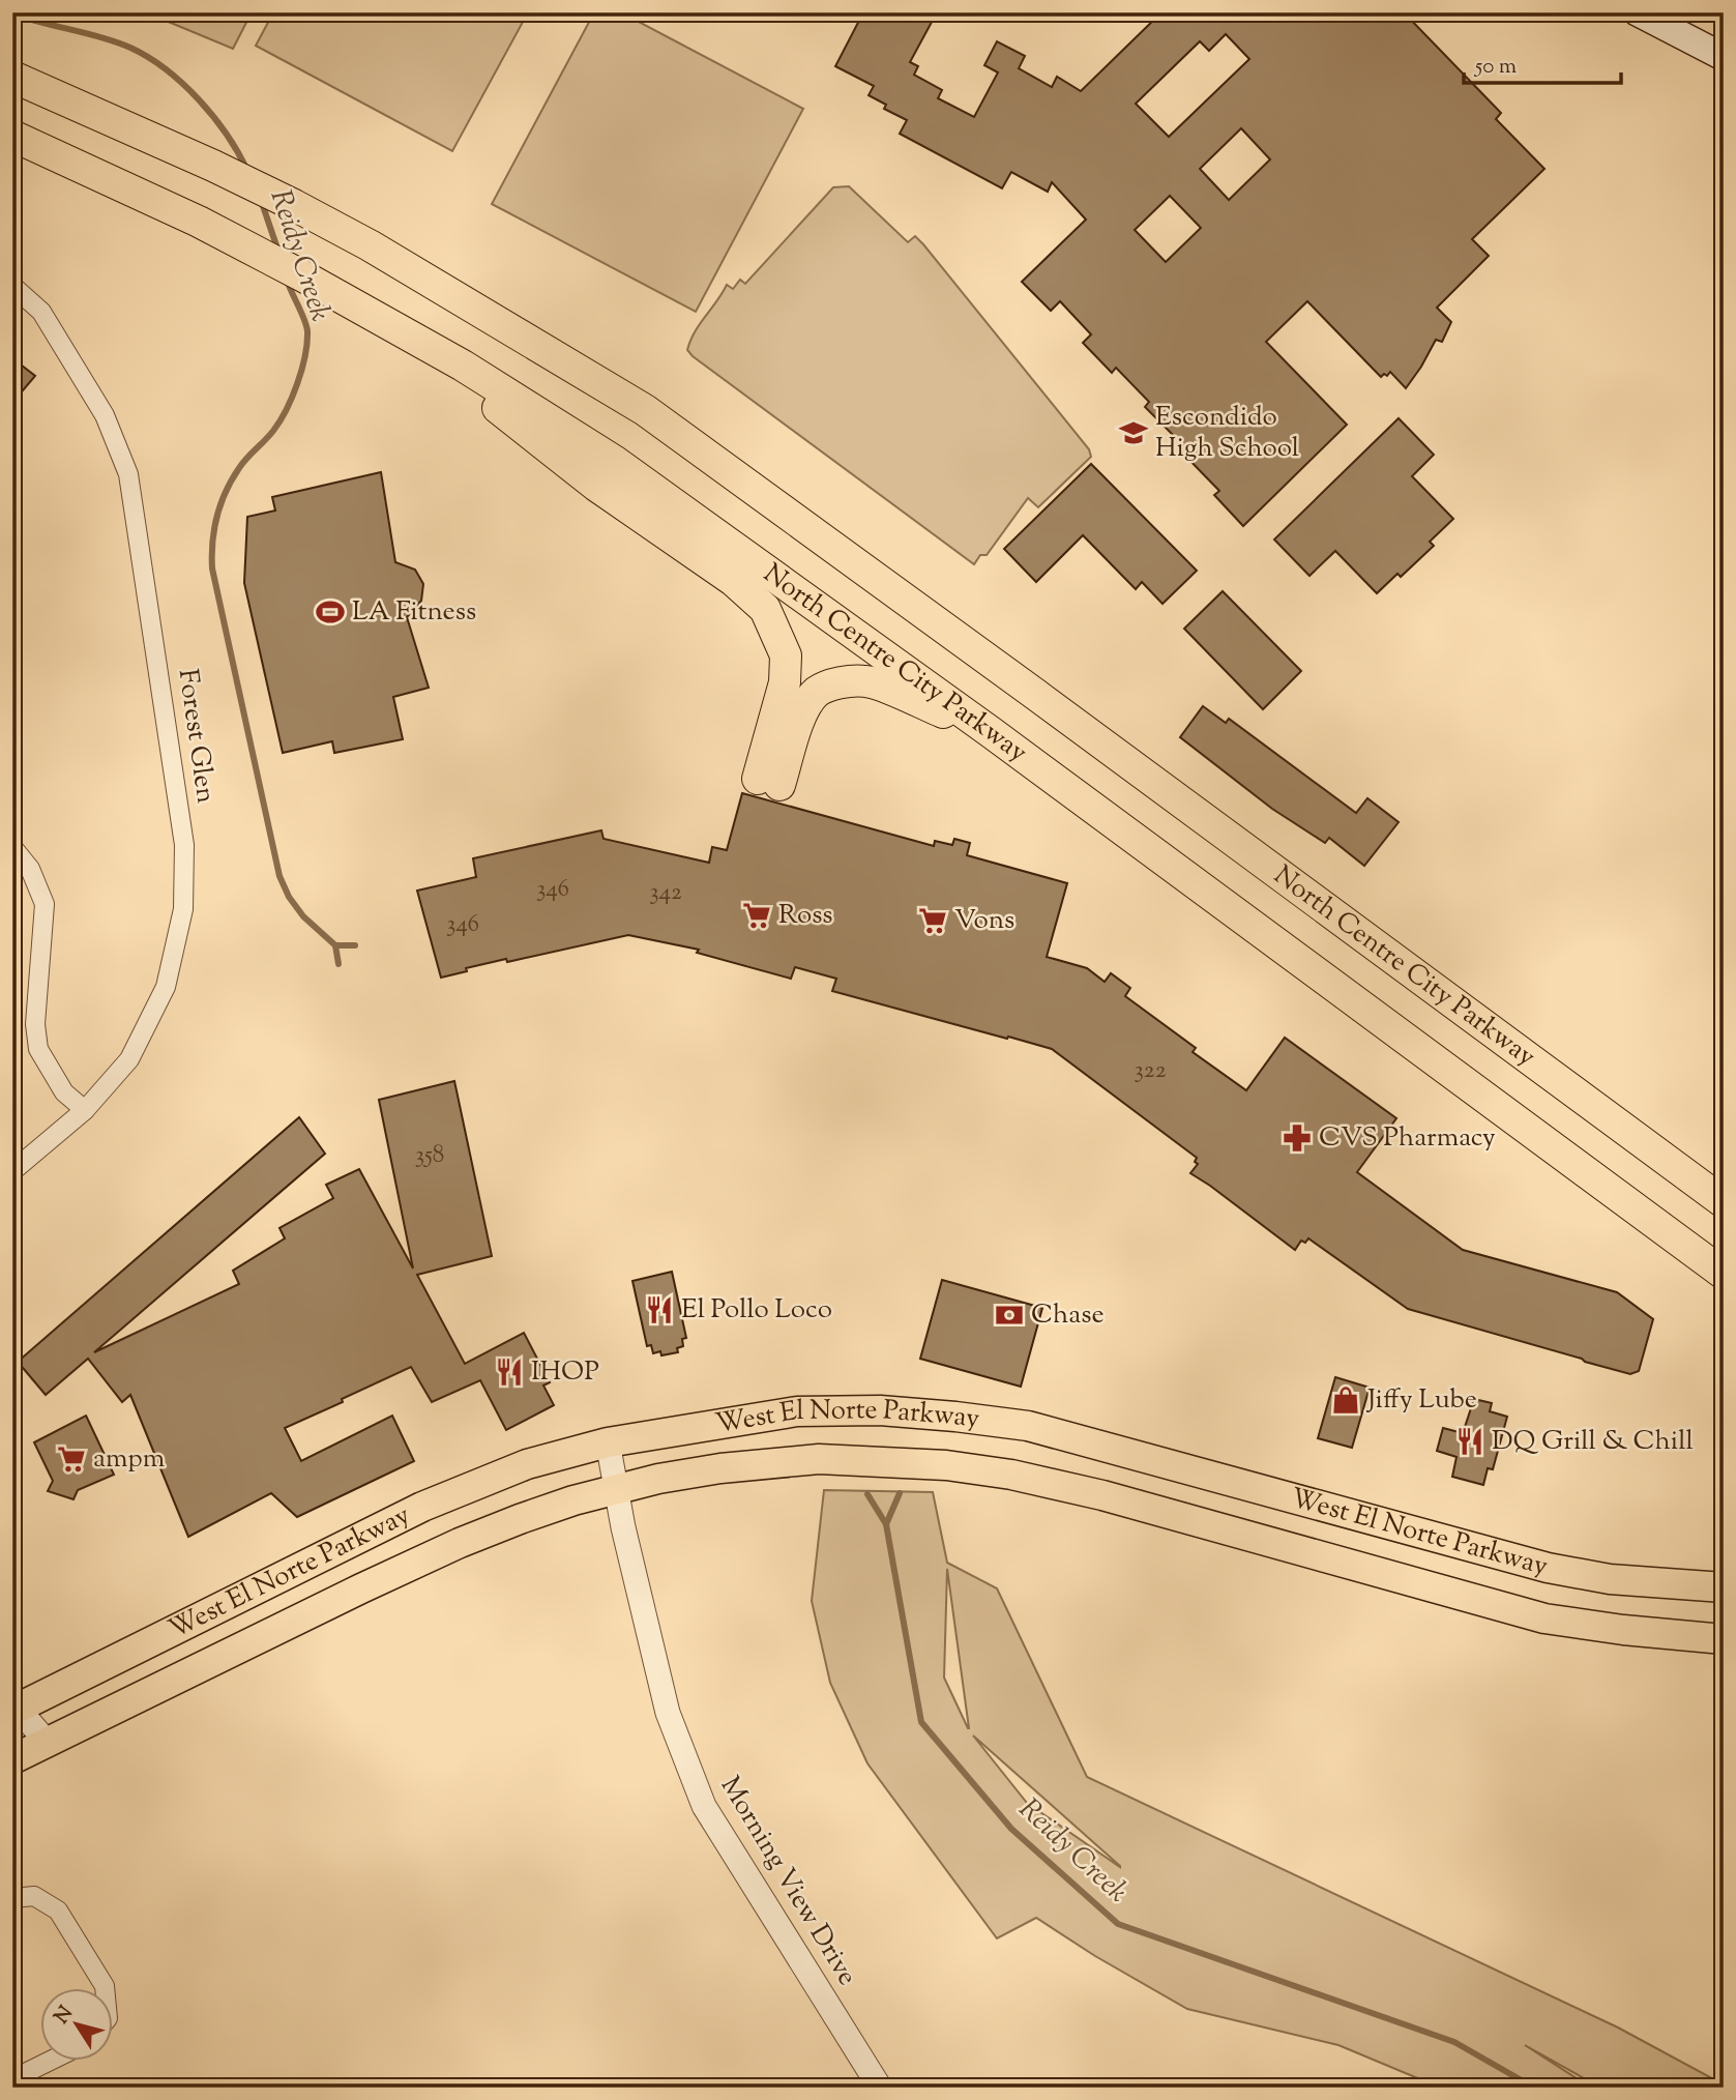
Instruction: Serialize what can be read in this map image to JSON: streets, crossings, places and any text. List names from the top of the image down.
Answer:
{
  "streets": {
    "highway": ["North Centre City Parkway"],
    "main road": ["West El Norte Parkway"],
    "street": ["Forest Glen", "Morning View Drive"]
  },
  "crossings": [
    ["West El Norte Parkway", "Morning View Drive"]
  ],
  "water": ["Reidy Creek"],
  "places": {
    "school or university": ["Escondido High School"],
    "sports": ["LA Fitness"],
    "supermarket": ["Ross", "Vons", "ampm"],
    "pharmacy": ["CVS Pharmacy"],
    "restaurant": ["El Pollo Loco", "IHOP", "DQ Grill & Chill"],
    "bank": ["Chase"],
    "shop": ["Jiffy Lube"]
  },
  "house_numbers": [
    "346",
    "342",
    "346",
    "322",
    "358"
  ],
  "scale_bar": "50 m",
  "north": "top left"
}
